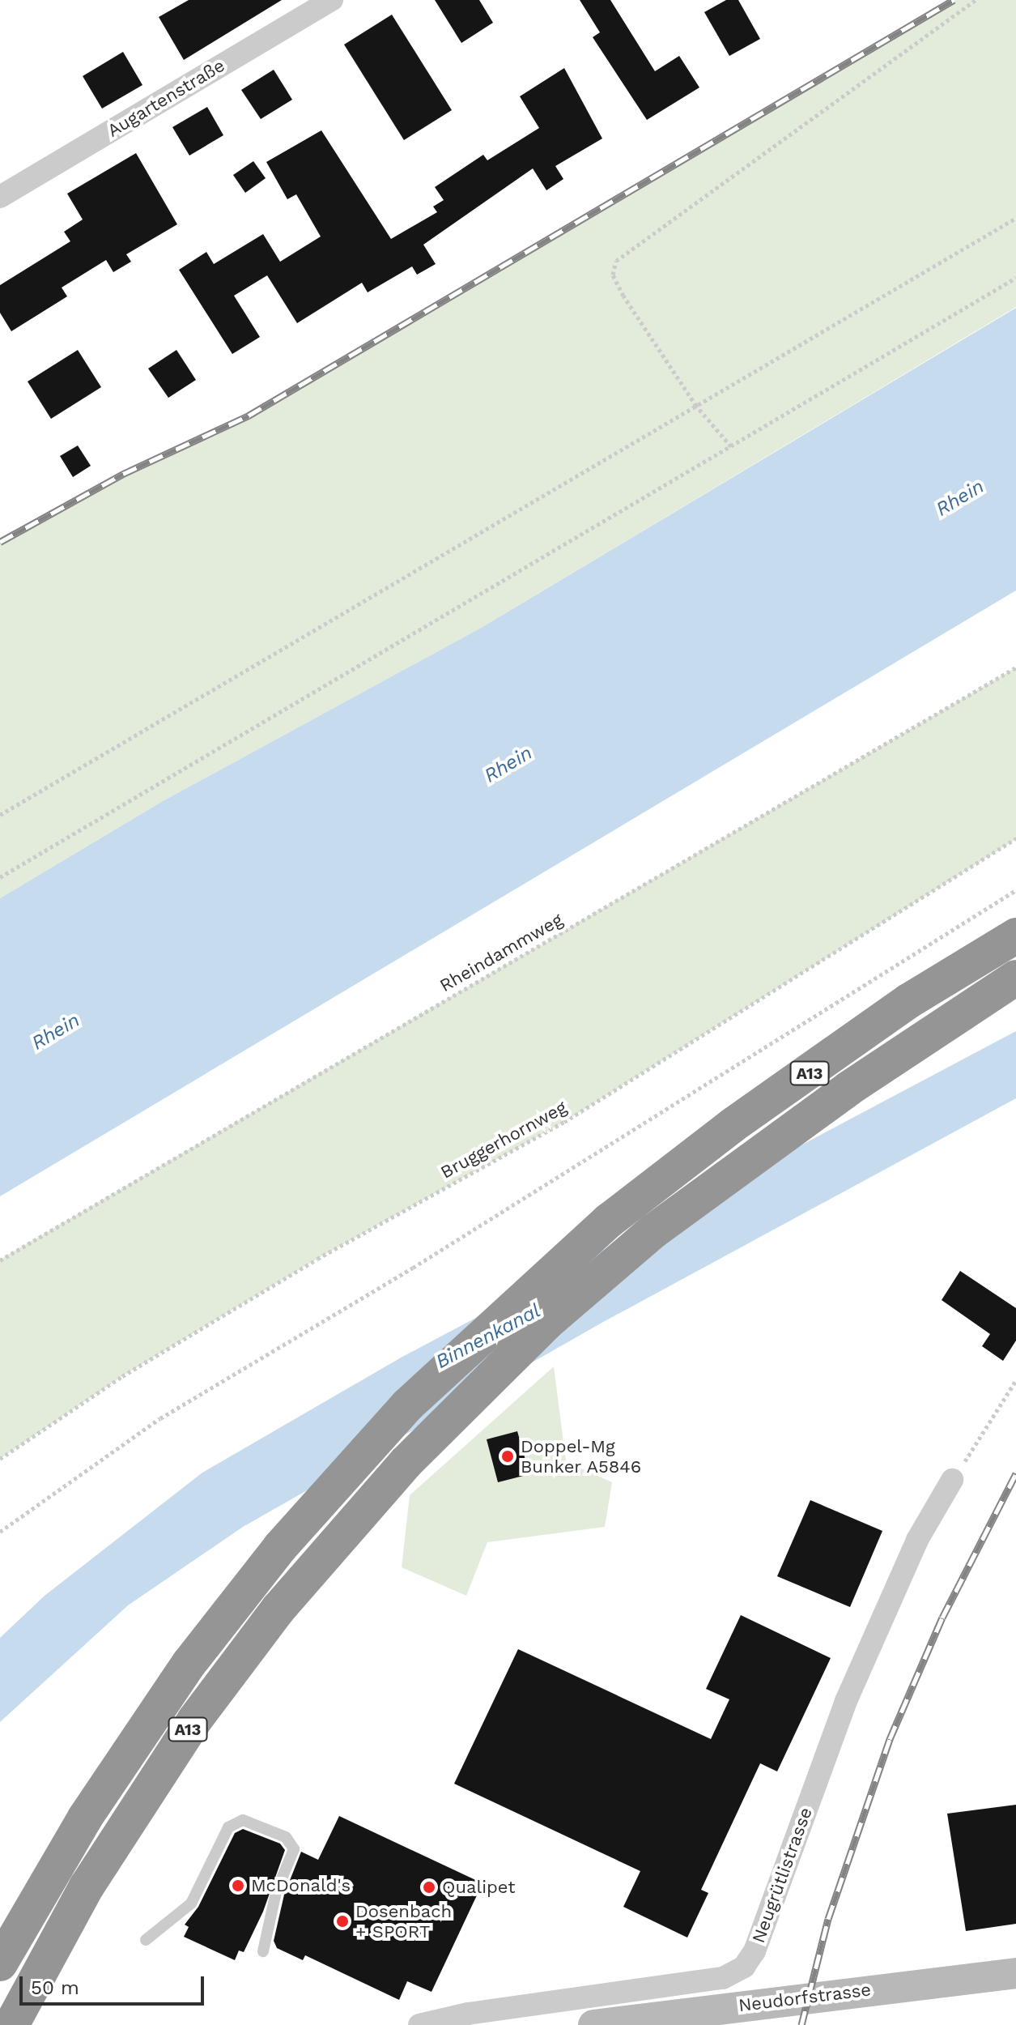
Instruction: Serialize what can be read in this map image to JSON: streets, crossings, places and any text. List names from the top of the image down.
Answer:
{
  "streets": {
    "highway": ["A13"],
    "main road": ["Neudorfstrasse"],
    "street": ["Augartenstraße", "Neugrütlistrasse"],
    "path": ["Rheindammweg", "Bruggerhornweg"]
  },
  "water": ["Rhein", "Binnenkanal"],
  "places": [
    "Doppel-Mg Bunker A5846",
    "McDonald's",
    "Qualipet",
    "Dosenbach + SPORT"
  ],
  "scale_bar": "50 m"
}
